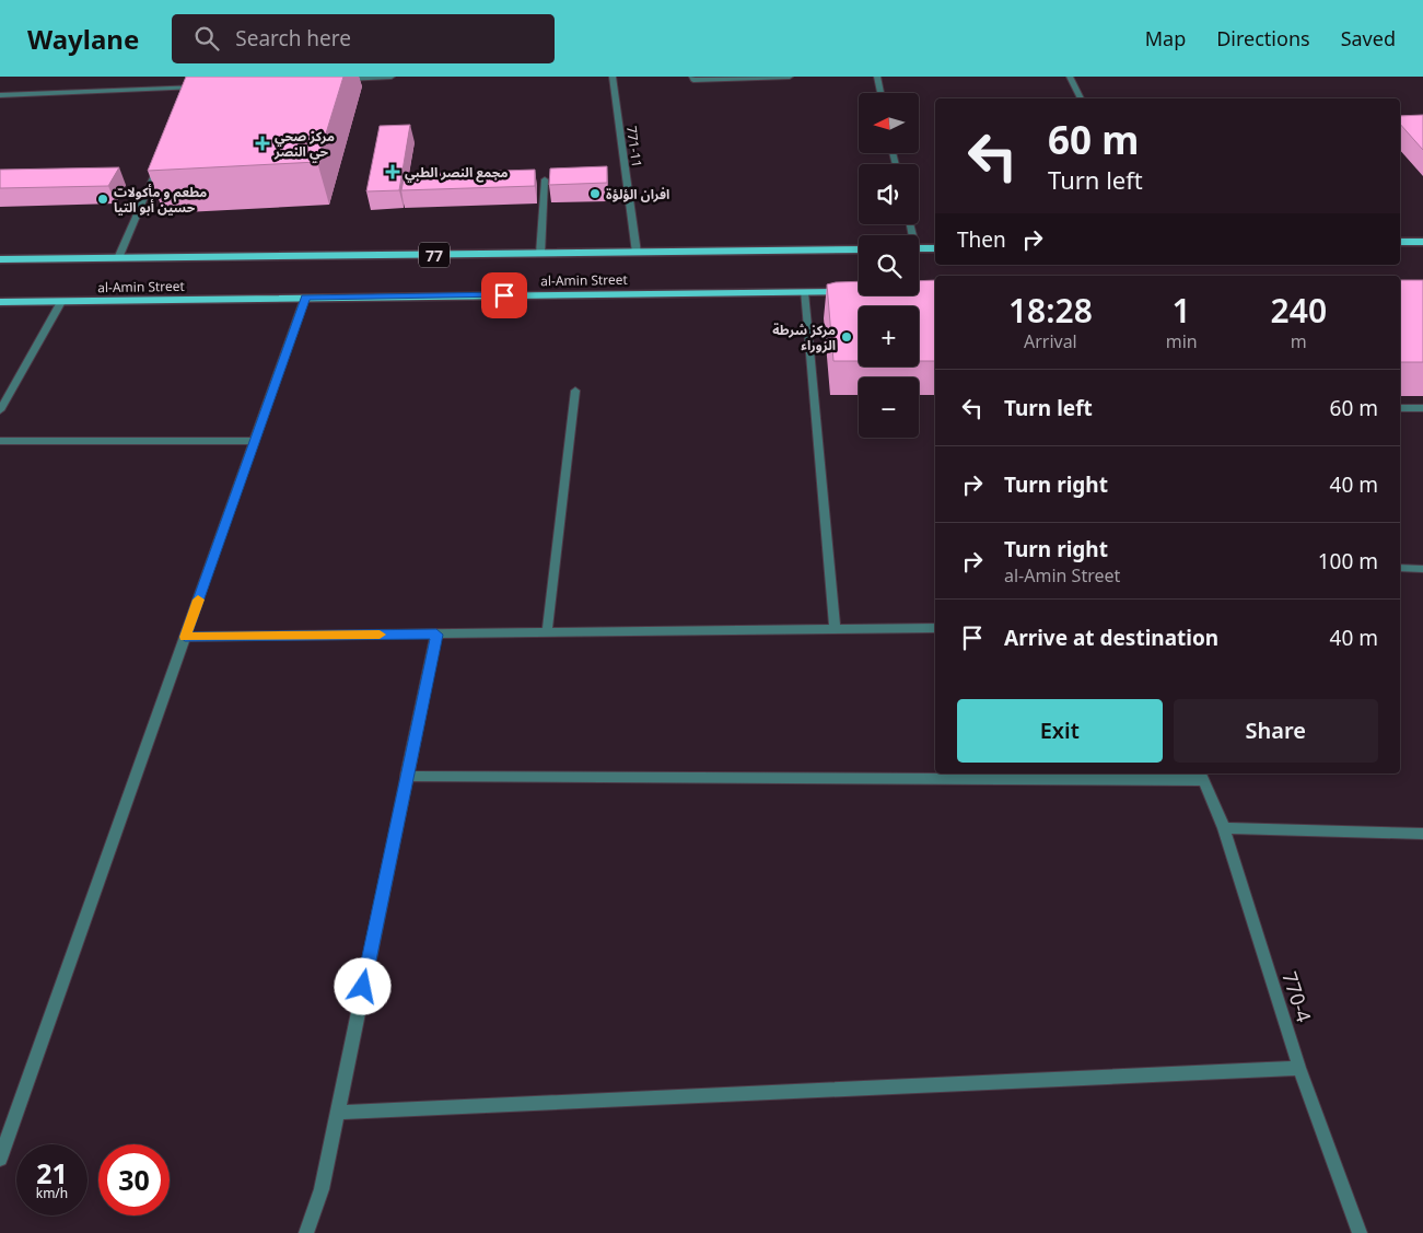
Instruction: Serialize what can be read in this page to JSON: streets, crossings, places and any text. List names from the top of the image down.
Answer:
{
  "streets": {
    "main road": ["77", "al-Amin Street"],
    "street": ["771-11", "770-4"]
  },
  "crossings": [
    ["771-11", "al-Amin Street"]
  ],
  "places": {
    "health": ["مركز صحي حي النصر", "مجمع النصر الطبي"],
    "other": ["افران الؤلؤة", "مطعم و مأكولات حسين أبو التيا", "مركز شرطة الزوراء"]
  },
  "north": "left",
  "page": {
    "header": "Waylane",
    "search": "Search here",
    "nav": ["Map", "Directions", "Saved"],
    "map_buttons": ["+", "−"],
    "turn": ["60 m", "Turn left"],
    "then": "Then",
    "eta": [
      "18:28",
      "Arrival",
      "1",
      "min",
      "240",
      "m"
    ],
    "list": [
      {
        "name": "Turn left",
        "value": "60 m"
      },
      {
        "name": "Turn right",
        "value": "40 m"
      },
      {
        "name": "Turn right",
        "note": "al-Amin Street",
        "value": "100 m"
      },
      {
        "name": "Arrive at destination",
        "value": "40 m"
      }
    ],
    "buttons": ["Exit", "Share"],
    "speed": "21 km/h",
    "limit": "30"
  }
}
